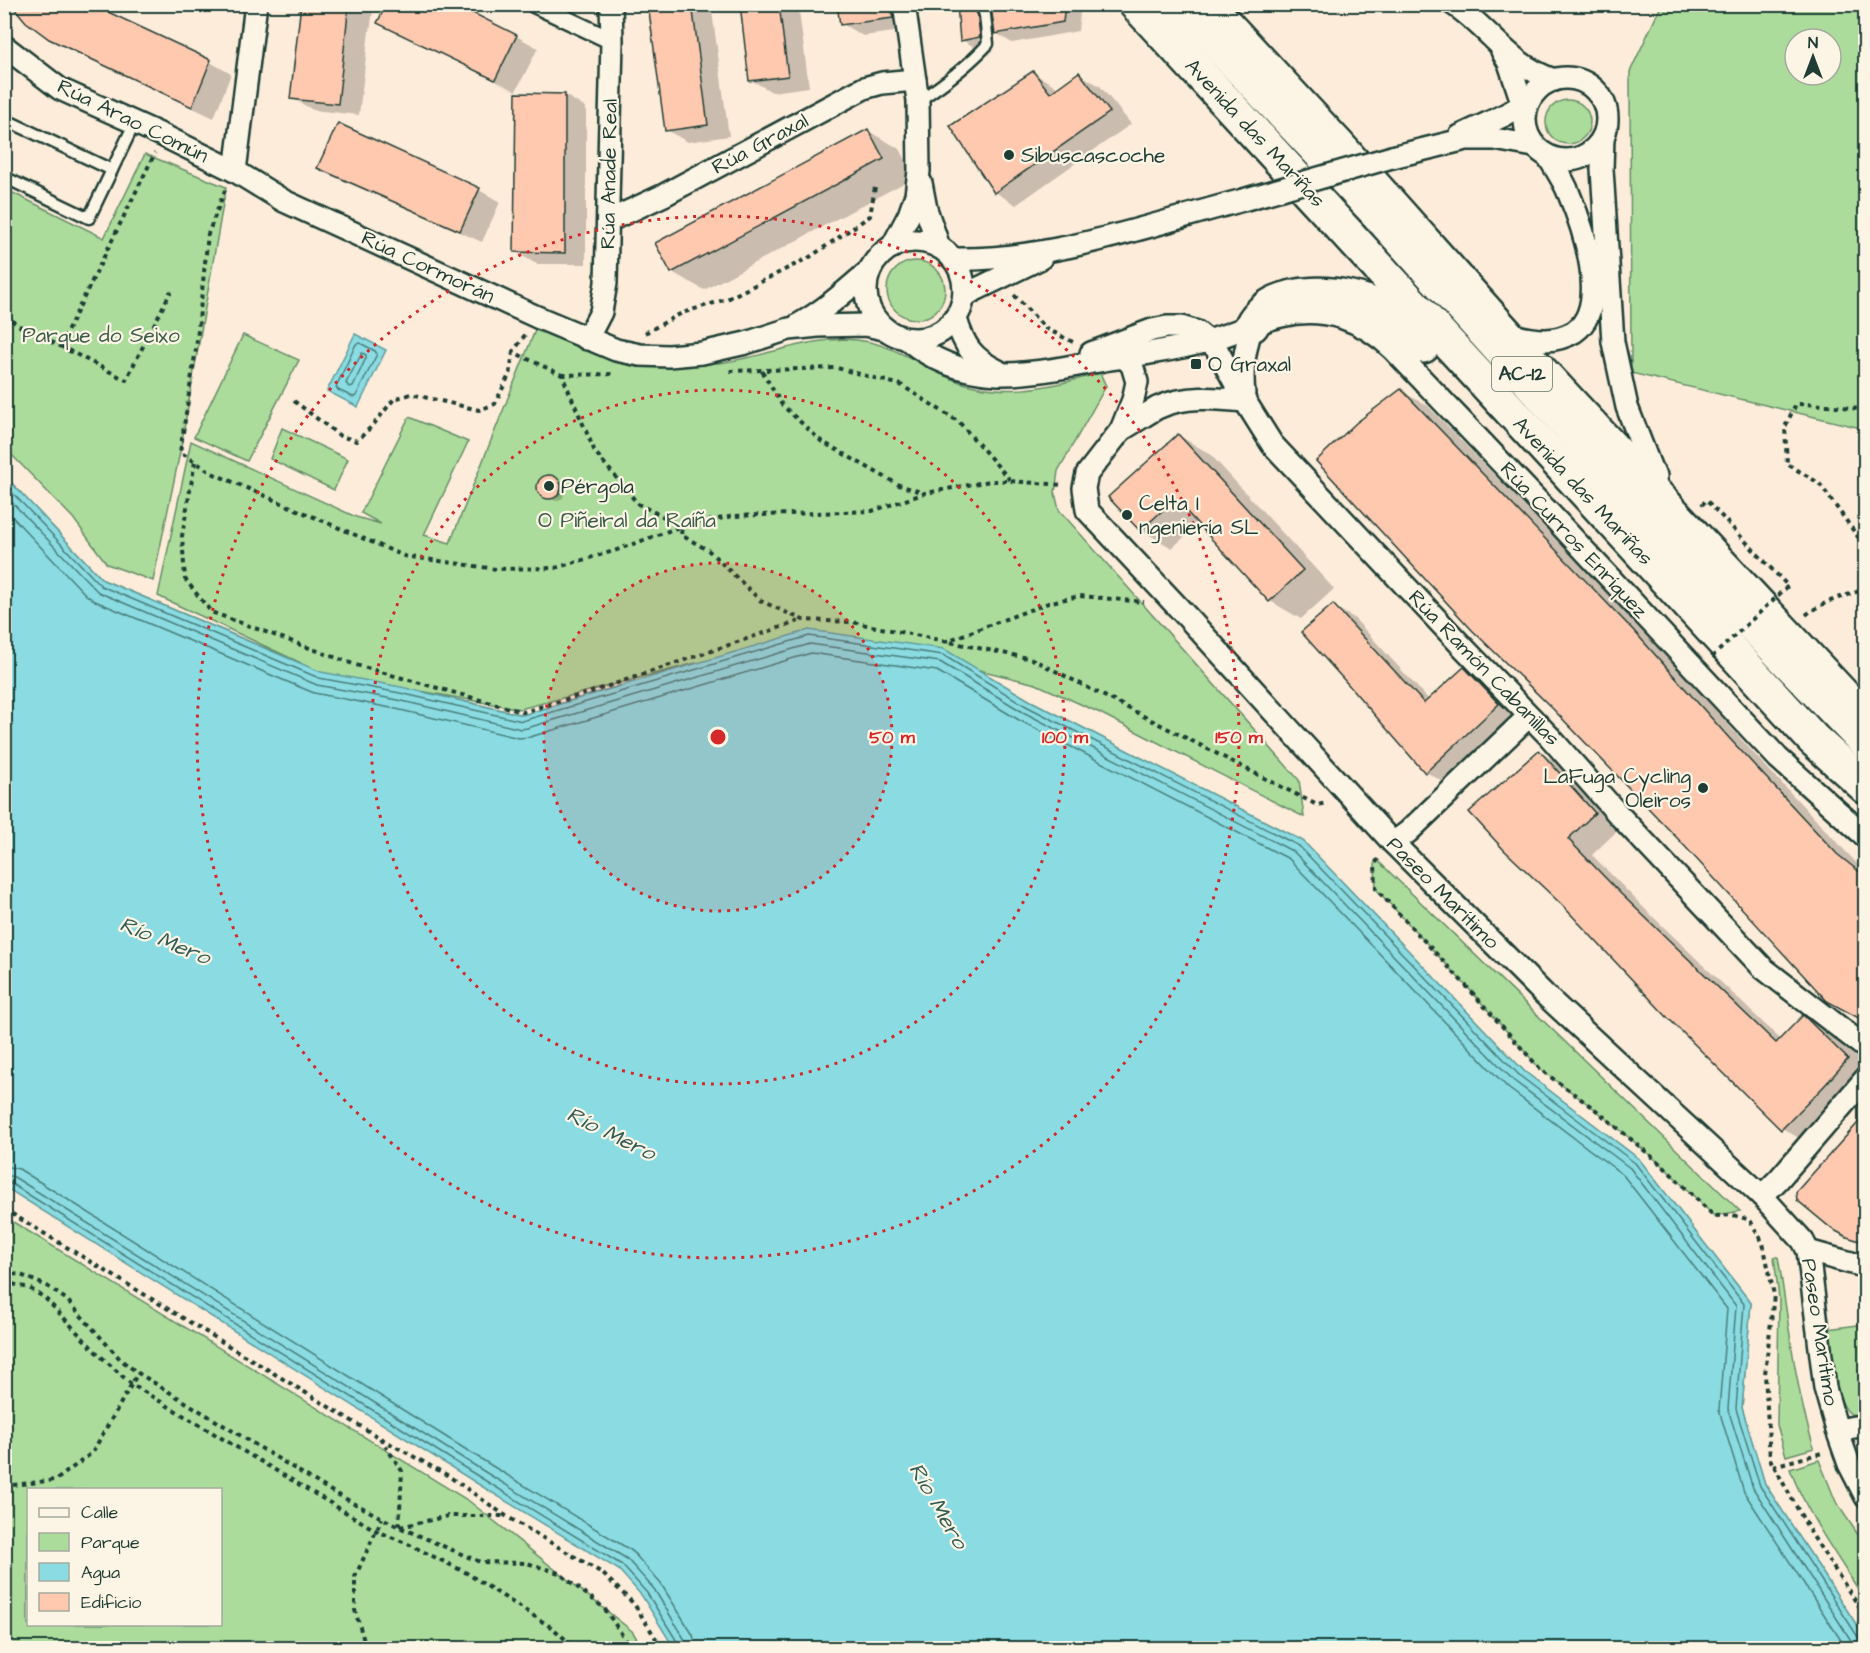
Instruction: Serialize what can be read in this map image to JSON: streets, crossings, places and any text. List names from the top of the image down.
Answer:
{
  "streets": {
    "highway": ["Avenida das Mariñas", "AC-12"],
    "street": [
      "Rúa Arao Común",
      "Rúa Graxal",
      "Rúa Anade Real",
      "Rúa Cormorán",
      "Rúa Curros Enríquez",
      "Rúa Ramón Cabanillas",
      "Paseo Marítimo"
    ]
  },
  "crossings": [
    ["Rúa Arao Común", "Rúa Cormorán"],
    ["Rúa Graxal", "Rúa Anade Real"],
    ["Rúa Anade Real", "Rúa Cormorán"],
    ["Rúa Cormorán", "Rúa Curros Enríquez"],
    ["Rúa Curros Enríquez", "Rúa Ramón Cabanillas"],
    ["Rúa Curros Enríquez", "Paseo Marítimo"]
  ],
  "water": ["Río Mero"],
  "parks": ["Parque do Seixo", "O Piñeiral da Raíña"],
  "places": {
    "other": [
      "Sibuscascoche",
      "Pérgola",
      "Celta I ngeniería SL",
      "LaFuga Cycling Oleiros"
    ],
    "transit": ["O Graxal"]
  },
  "legend": [
    "Calle",
    "Parque",
    "Agua",
    "Edificio"
  ],
  "north": "top",
  "rings": ["50 m", "100 m", "150 m"]
}
